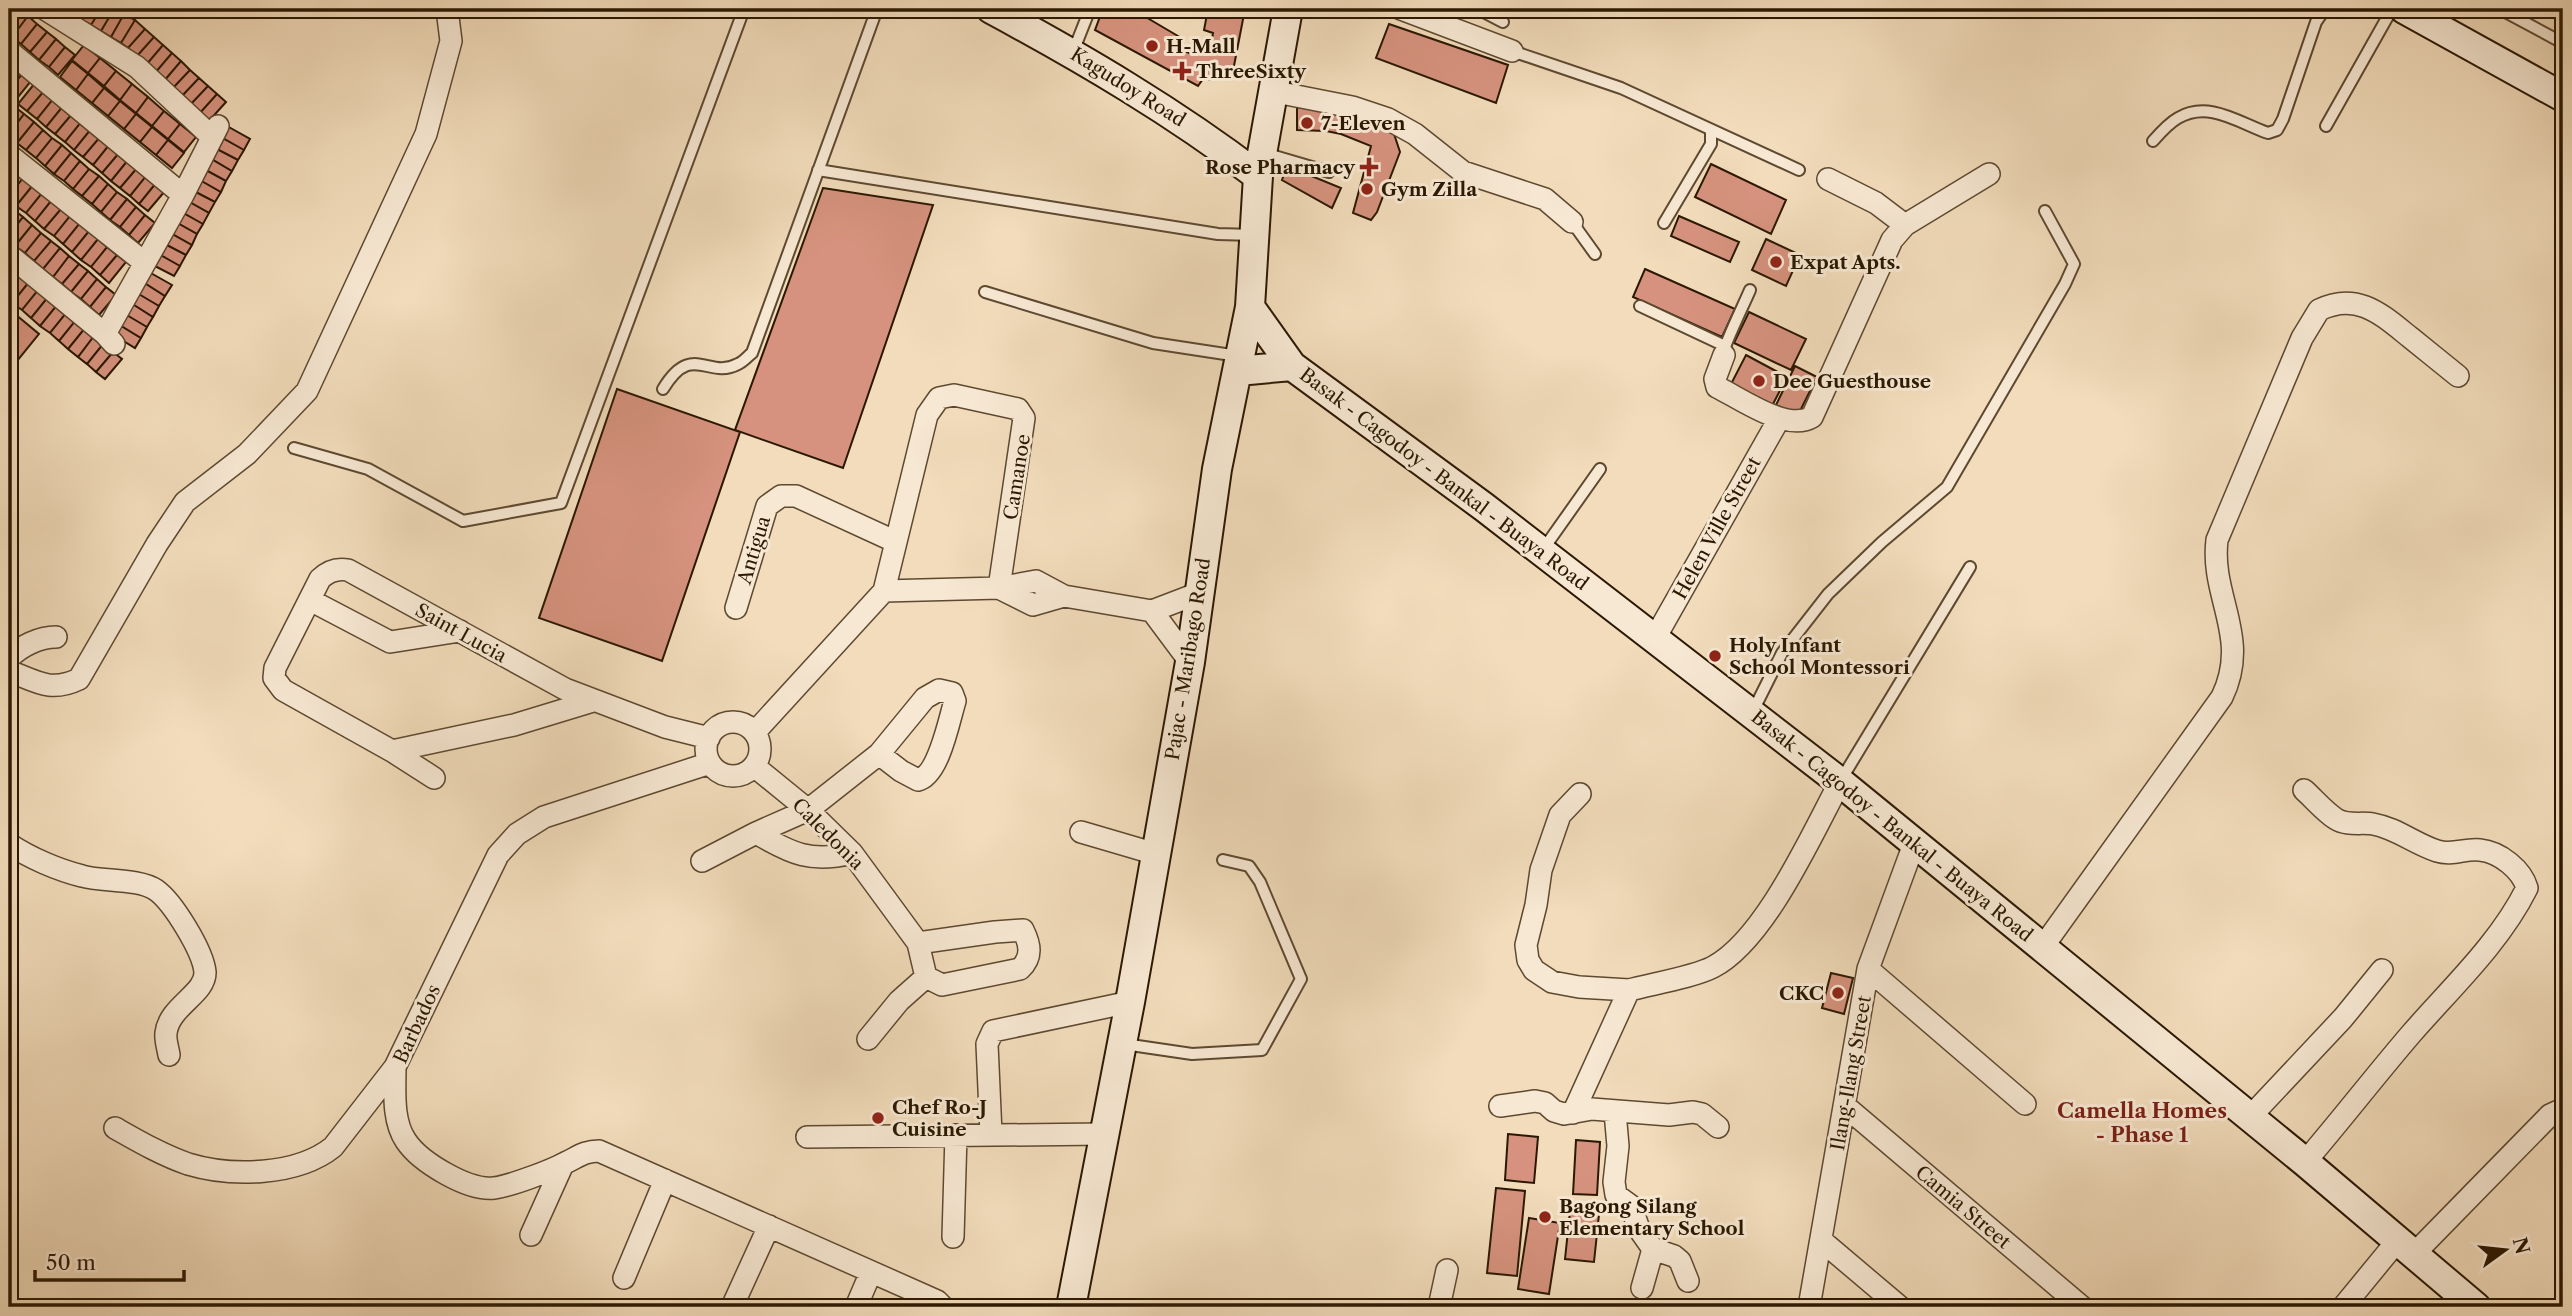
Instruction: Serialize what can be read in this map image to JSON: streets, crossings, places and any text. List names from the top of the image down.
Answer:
{
  "streets": {
    "street": [
      "Kagudoy Road",
      "Camanoe",
      "Basak - Cagodoy - Bankal - Buaya Road",
      "Helen Ville Street",
      "Antigua",
      "Saint Lucia",
      "Pajac - Maribago Road",
      "Caledonia",
      "Barbados",
      "Ilang-Ilang Street",
      "Camia Street"
    ]
  },
  "crossings": [
    ["Kagudoy Road", "Pajac - Maribago Road"],
    ["Camanoe", "Antigua"],
    ["Basak - Cagodoy - Bankal - Buaya Road", "Helen Ville Street"],
    ["Basak - Cagodoy - Bankal - Buaya Road", "Pajac - Maribago Road"],
    ["Basak - Cagodoy - Bankal - Buaya Road", "Ilang-Ilang Street"],
    ["Saint Lucia", "Caledonia"],
    ["Saint Lucia", "Barbados"],
    ["Caledonia", "Barbados"],
    ["Ilang-Ilang Street", "Camia Street"]
  ],
  "districts": ["Camella Homes - Phase 1"],
  "places": {
    "other": [
      "H-Mall",
      "7-Eleven",
      "Gym Zilla",
      "Expat Apts.",
      "Dee Guesthouse",
      "Holy Infant School Montessori",
      "CKC",
      "Chef Ro-J Cuisine",
      "Bagong Silang Elementary School"
    ],
    "health": ["ThreeSixty", "Rose Pharmacy"]
  },
  "scale_bar": "50 m",
  "north": "right"
}
